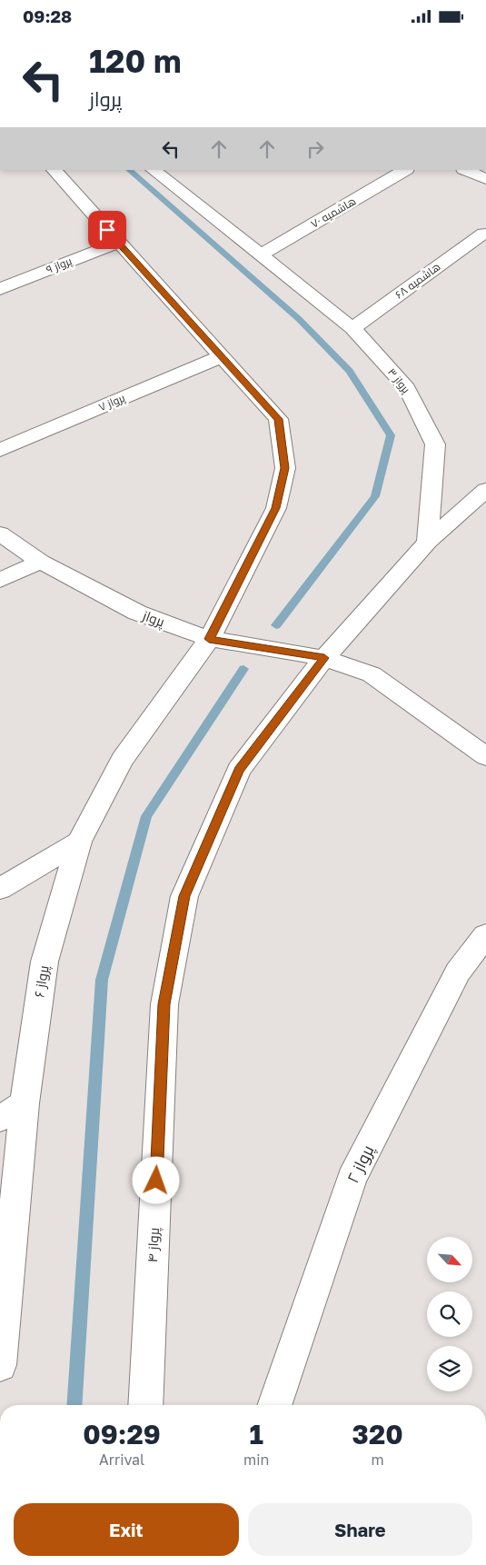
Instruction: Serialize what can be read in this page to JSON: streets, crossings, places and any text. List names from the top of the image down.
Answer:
{
  "streets": {
    "street": [
      "هاشمیه ۷۰",
      "پرواز ۹",
      "هاشمیه ۶۸",
      "پرواز ۳",
      "پرواز ۷",
      "پرواز",
      "پرواز ۶",
      "پرواز ۲",
      "پرواز ۴"
    ]
  },
  "crossings": [
    ["هاشمیه ۷۰", "پرواز ۳"],
    ["پرواز ۹", "پرواز ۶"],
    ["هاشمیه ۶۸", "پرواز ۳"],
    ["پرواز ۷", "پرواز ۶"],
    ["پرواز", "پرواز ۶"],
    ["پرواز", "پرواز ۴"]
  ],
  "north": "bottom right",
  "page": {
    "status": "09:28",
    "turn": ["120 m", "پرواز"],
    "eta": [
      "09:29",
      "Arrival",
      "1",
      "min",
      "320",
      "m"
    ],
    "buttons": ["Exit", "Share"]
  }
}
